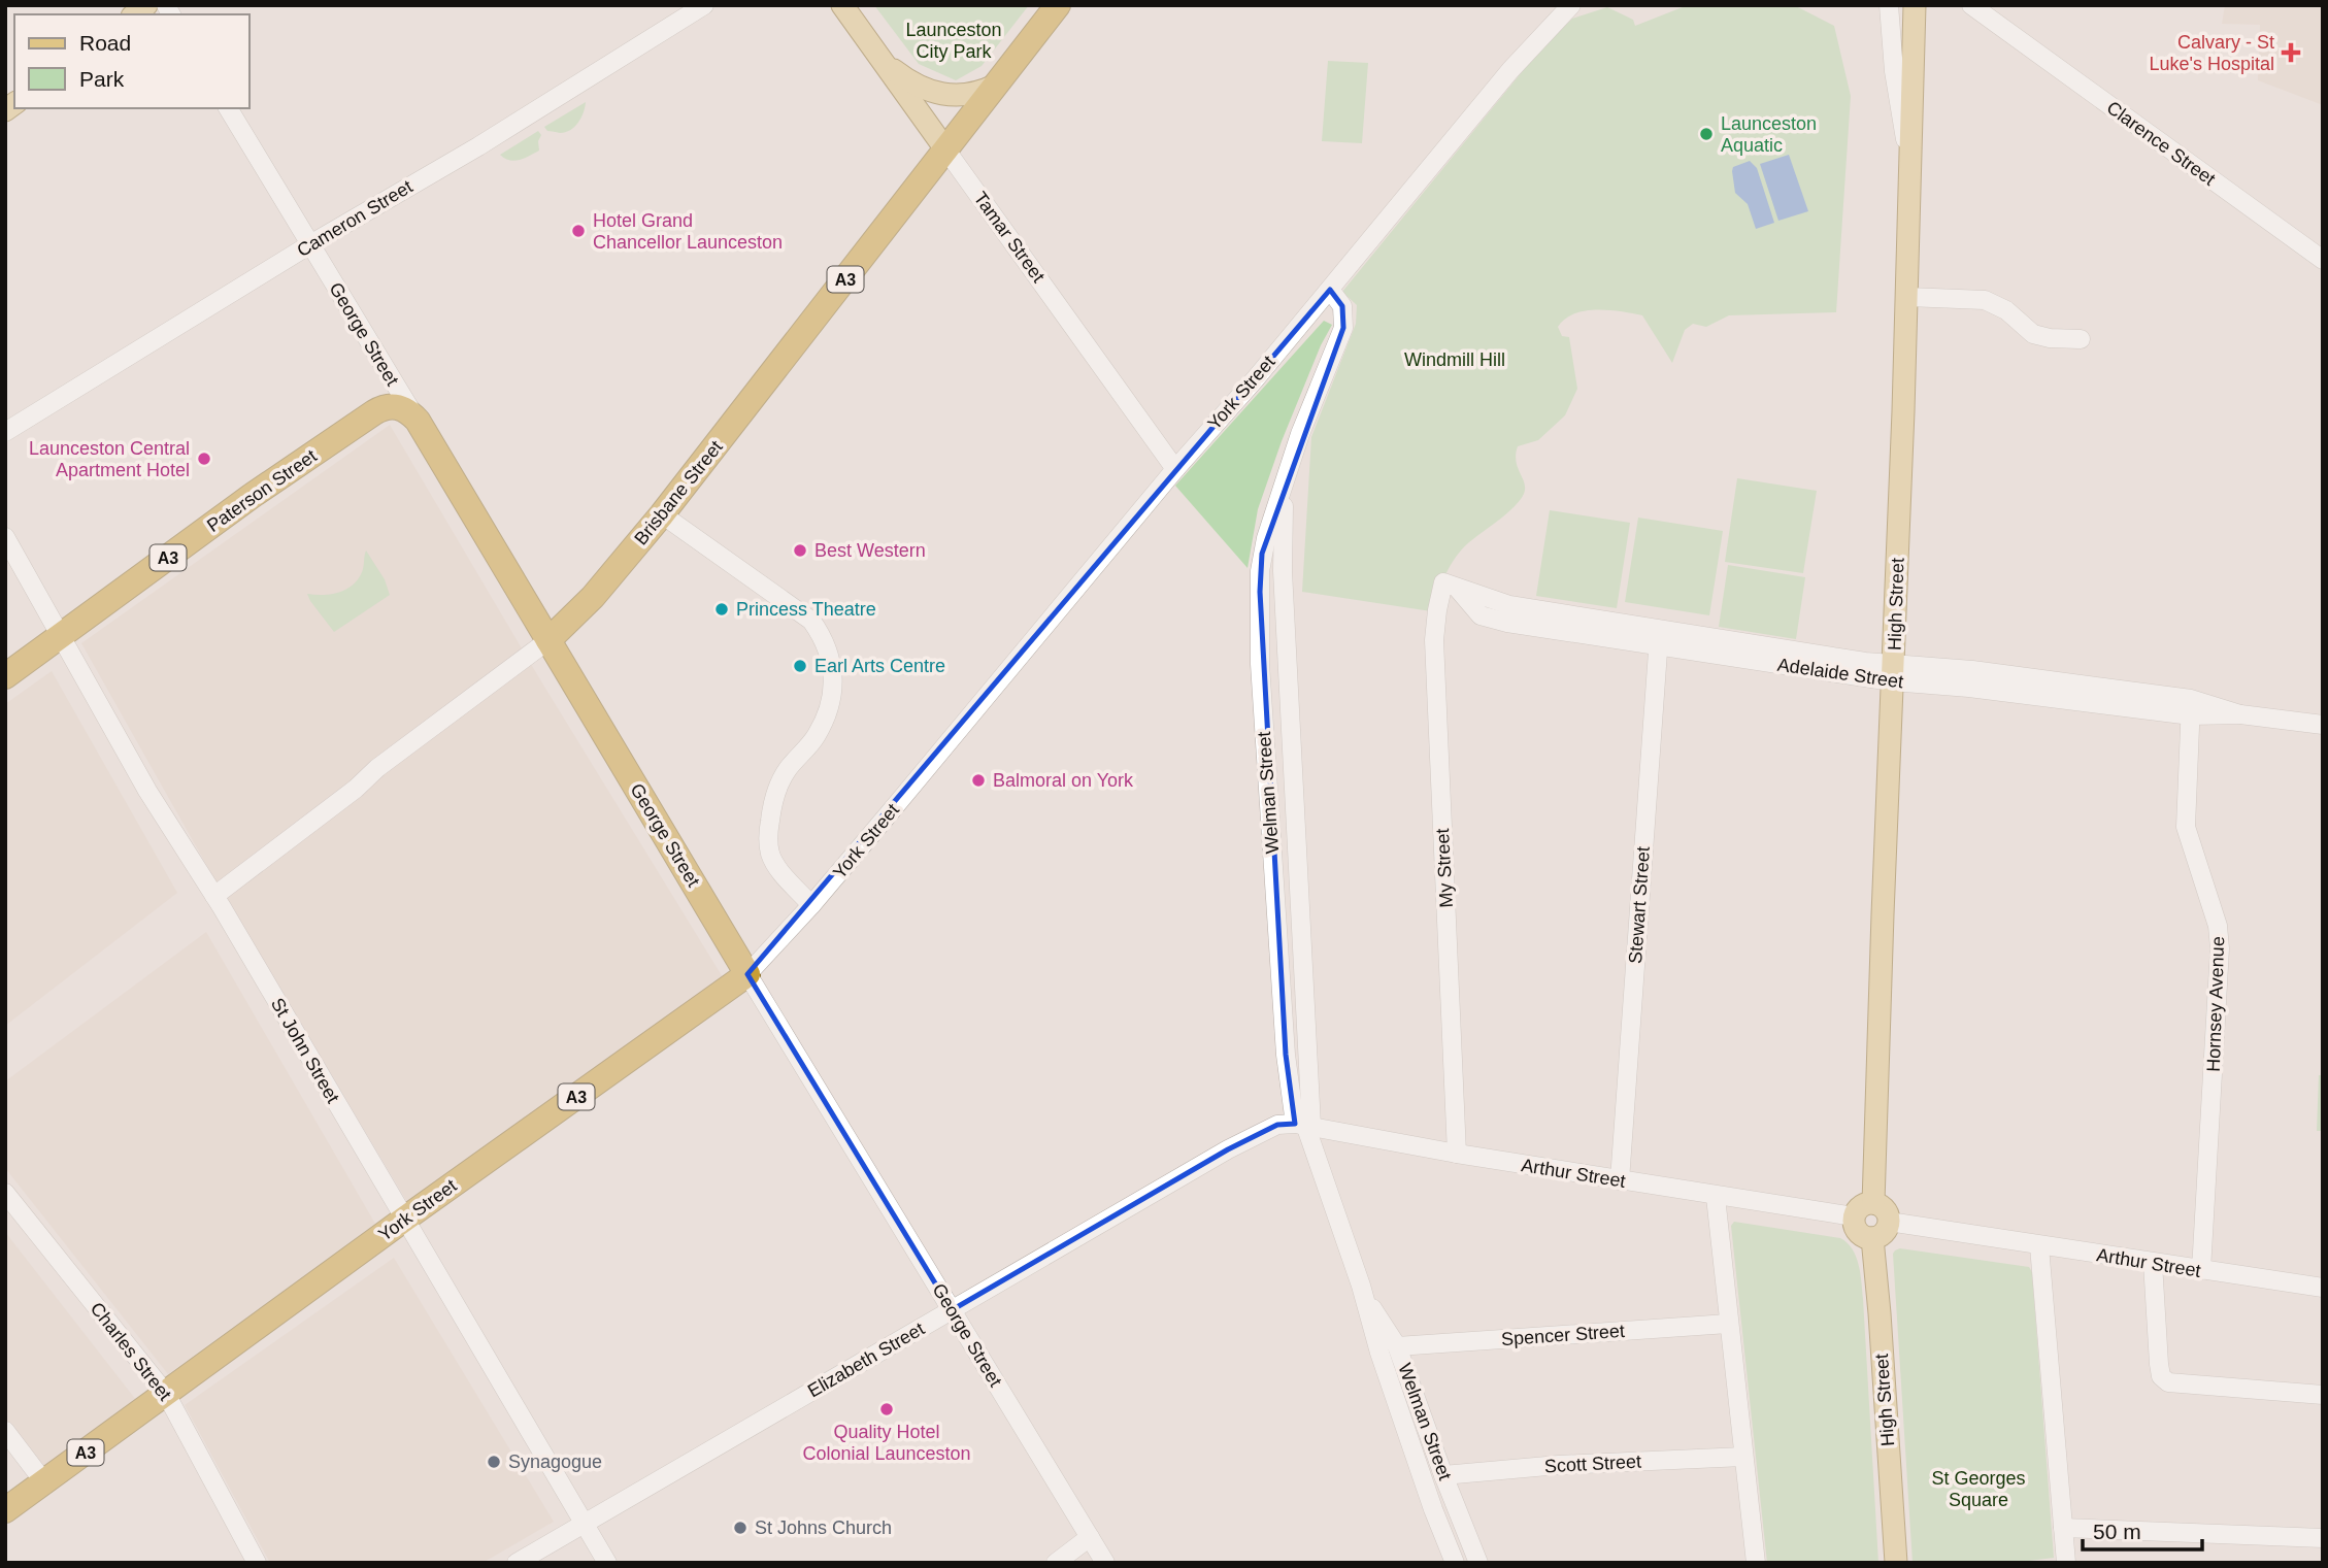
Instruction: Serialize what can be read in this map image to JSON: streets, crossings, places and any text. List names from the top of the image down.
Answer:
{
  "streets": {
    "highway": [
      "A3",
      "George Street",
      "York Street",
      "Paterson Street",
      "Brisbane Street"
    ],
    "main road": ["Tamar Street", "High Street"],
    "street": [
      "Clarence Street",
      "Cameron Street",
      "Adelaide Street",
      "Welman Street",
      "My Street",
      "Stewart Street",
      "Hornsey Avenue",
      "St John Street",
      "Arthur Street",
      "Spencer Street",
      "Charles Street",
      "Elizabeth Street",
      "Scott Street"
    ]
  },
  "crossings": [
    ["Cameron Street", "George Street"],
    ["Tamar Street", "York Street"],
    ["Tamar Street", "Brisbane Street"],
    ["George Street", "York Street"],
    ["George Street", "Brisbane Street"],
    ["George Street", "Elizabeth Street"],
    ["York Street", "Welman Street"],
    ["York Street", "St John Street"],
    ["York Street", "Charles Street"],
    ["Paterson Street", "St John Street"],
    ["Brisbane Street", "St John Street"],
    ["High Street", "Adelaide Street"],
    ["High Street", "Arthur Street"],
    ["Adelaide Street", "My Street"],
    ["Adelaide Street", "Stewart Street"],
    ["Adelaide Street", "Hornsey Avenue"],
    ["Welman Street", "Arthur Street"],
    ["Welman Street", "Spencer Street"],
    ["Welman Street", "Elizabeth Street"],
    ["Welman Street", "Scott Street"],
    ["My Street", "Arthur Street"],
    ["Stewart Street", "Arthur Street"],
    ["Hornsey Avenue", "Arthur Street"],
    ["St John Street", "Elizabeth Street"],
    ["Arthur Street", "Elizabeth Street"]
  ],
  "parks": ["Launceston City Park", "Windmill Hill", "St Georges Square"],
  "places": {
    "health": ["Calvary - St Luke's Hospital"],
    "other": [
      "Launceston Aquatic",
      "Hotel Grand Chancellor Launceston",
      "Launceston Central Apartment Hotel",
      "Best Western",
      "Princess Theatre",
      "Earl Arts Centre",
      "Balmoral on York",
      "Quality Hotel Colonial Launceston",
      "Synagogue",
      "St Johns Church"
    ]
  },
  "legend": ["Road", "Park"],
  "scale_bar": "50 m"
}
